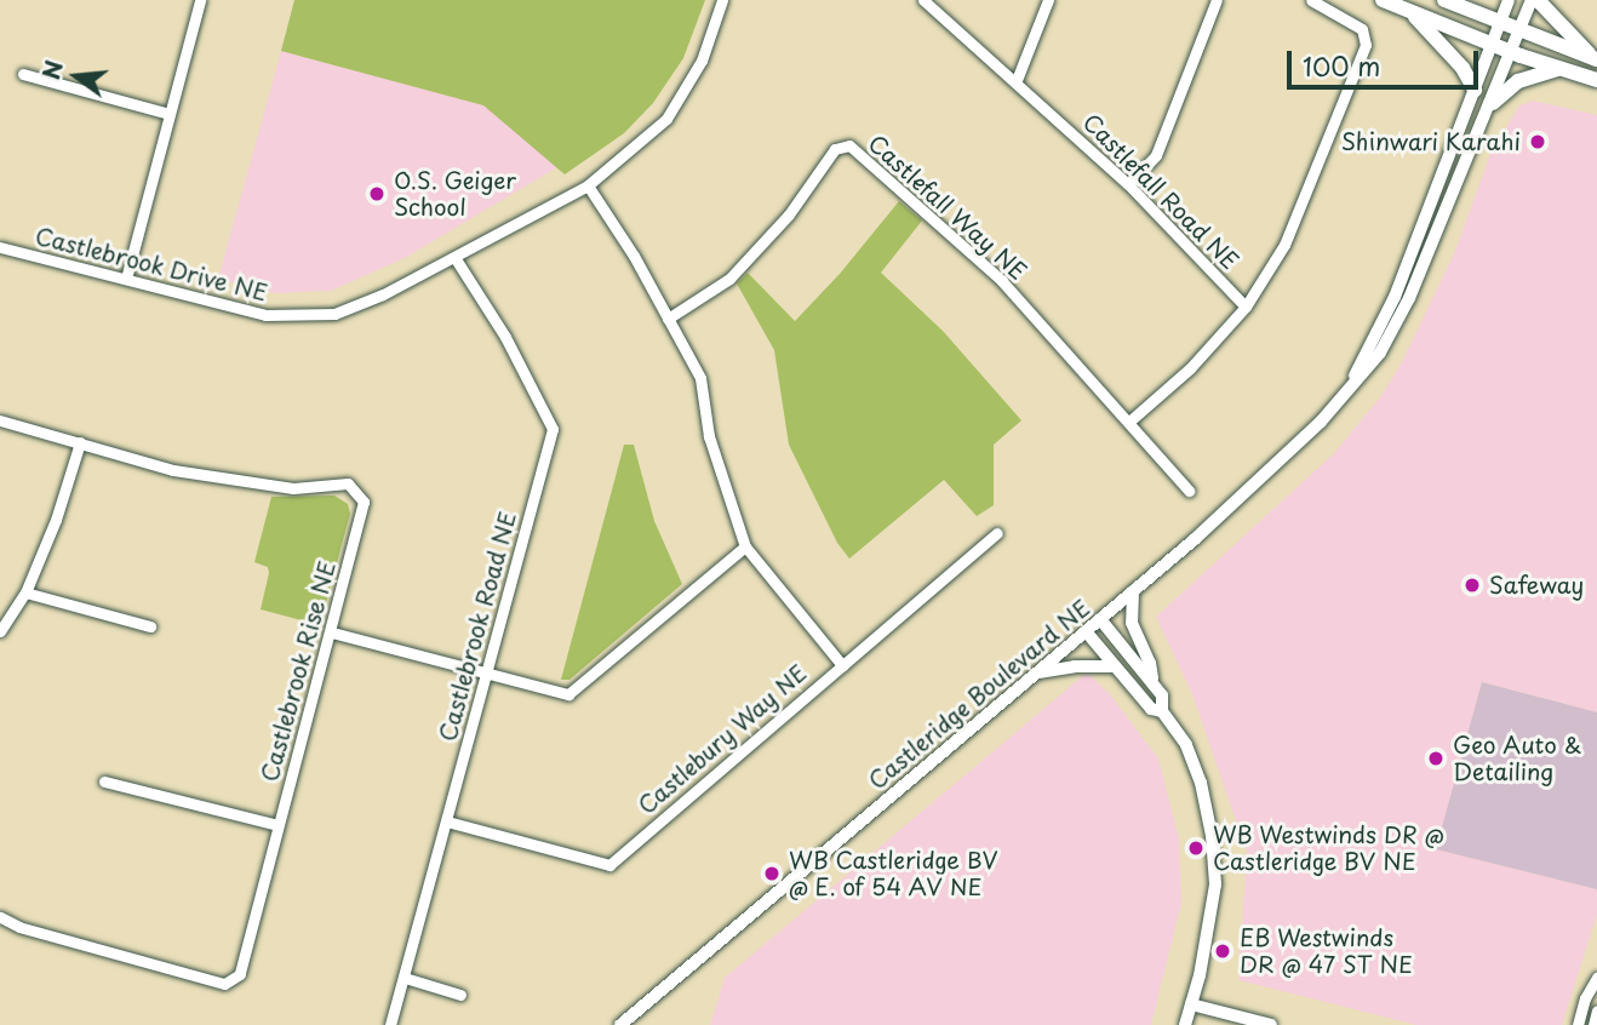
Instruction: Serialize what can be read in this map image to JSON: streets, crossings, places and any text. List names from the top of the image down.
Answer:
{
  "streets": {
    "street": [
      "Castlefall Road NE",
      "Castlefall Way NE",
      "Castlebrook Drive NE",
      "Castlebrook Road NE",
      "Castlebrook Rise NE",
      "Castleridge Boulevard NE",
      "Castlebury Way NE"
    ]
  },
  "crossings": [
    ["Castlefall Way NE", "Castlebury Way NE"],
    ["Castlebrook Drive NE", "Castlebrook Road NE"],
    ["Castlebrook Drive NE", "Castlebury Way NE"],
    ["Castlebrook Road NE", "Castlebury Way NE"]
  ],
  "places": [
    "Shinwari Karahi",
    "O.S. Geiger School",
    "Safeway",
    "Geo Auto & Detailing",
    "WB Westwinds DR @ Castleridge BV NE",
    "WB Castleridge BV @ E. of 54 AV NE",
    "EB Westwinds DR @ 47 ST NE"
  ],
  "scale_bar": "100 m",
  "north": "left"
}
